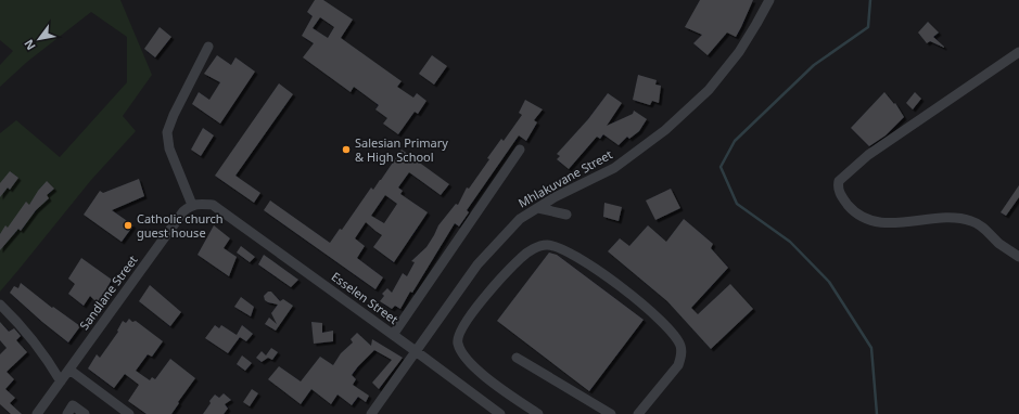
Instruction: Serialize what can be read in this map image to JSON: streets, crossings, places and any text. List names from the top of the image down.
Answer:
{
  "streets": {
    "street": ["Mhlakuvane Street", "Sandlane Street", "Esselen Street"]
  },
  "crossings": [
    ["Mhlakuvane Street", "Esselen Street"],
    ["Sandlane Street", "Esselen Street"]
  ],
  "places": ["Salesian Primary & High School", "Catholic church guest house"],
  "north": "bottom left"
}
